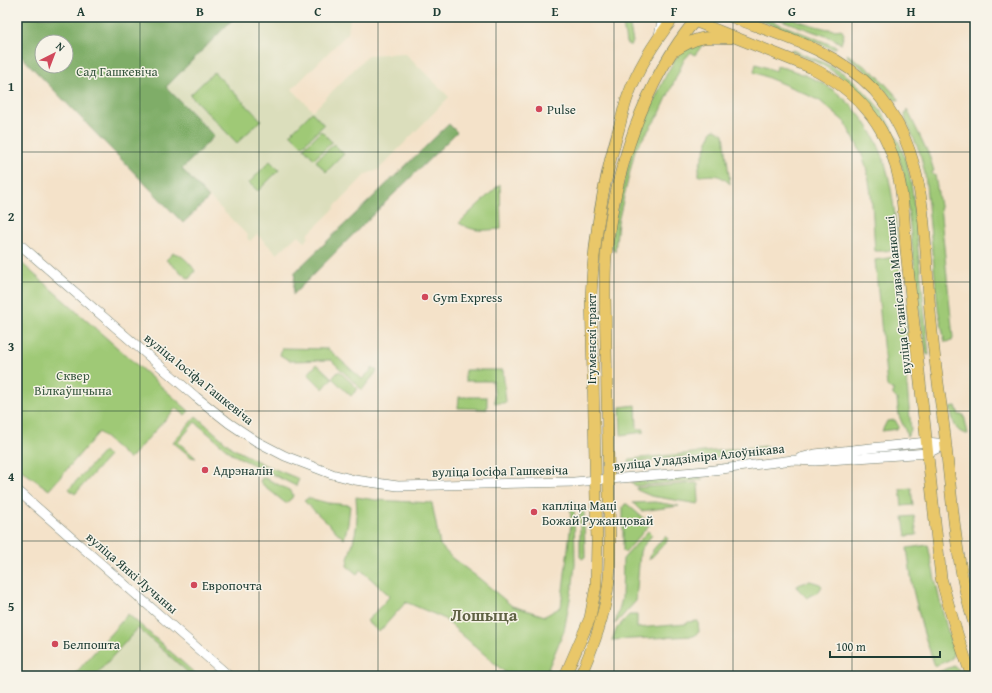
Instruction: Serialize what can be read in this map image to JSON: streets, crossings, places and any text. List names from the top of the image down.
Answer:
{
  "streets": {
    "main road": ["вуліца Станіслава Манюшкі", "Ігуменскі тракт"],
    "street": ["вуліца Іосіфа Гашкевіча", "вуліца Уладзіміра Алоўнікава", "вуліца Янкі Лучыны"]
  },
  "crossings": [
    ["вуліца Станіслава Манюшкі", "Ігуменскі тракт"],
    ["вуліца Станіслава Манюшкі", "вуліца Уладзіміра Алоўнікава"],
    ["Ігуменскі тракт", "вуліца Іосіфа Гашкевіча"],
    ["Ігуменскі тракт", "вуліца Уладзіміра Алоўнікава"],
    ["вуліца Іосіфа Гашкевіча", "вуліца Уладзіміра Алоўнікава"]
  ],
  "districts": ["Лошыца"],
  "parks": ["Сад Гашкевіча", "Сквер Вілкаўшчына"],
  "places": [
    "Pulse",
    "Gym Express",
    "Адрэналін",
    "капліца Маці Божай Ружанцовай",
    "Европочта",
    "Белпошта"
  ],
  "scale_bar": "100 m",
  "north": "top right",
  "grid": {
    "columns": [
      "A",
      "B",
      "C",
      "D",
      "E",
      "F",
      "G",
      "H"
    ],
    "rows": [
      "1",
      "2",
      "3",
      "4",
      "5"
    ]
  }
}
